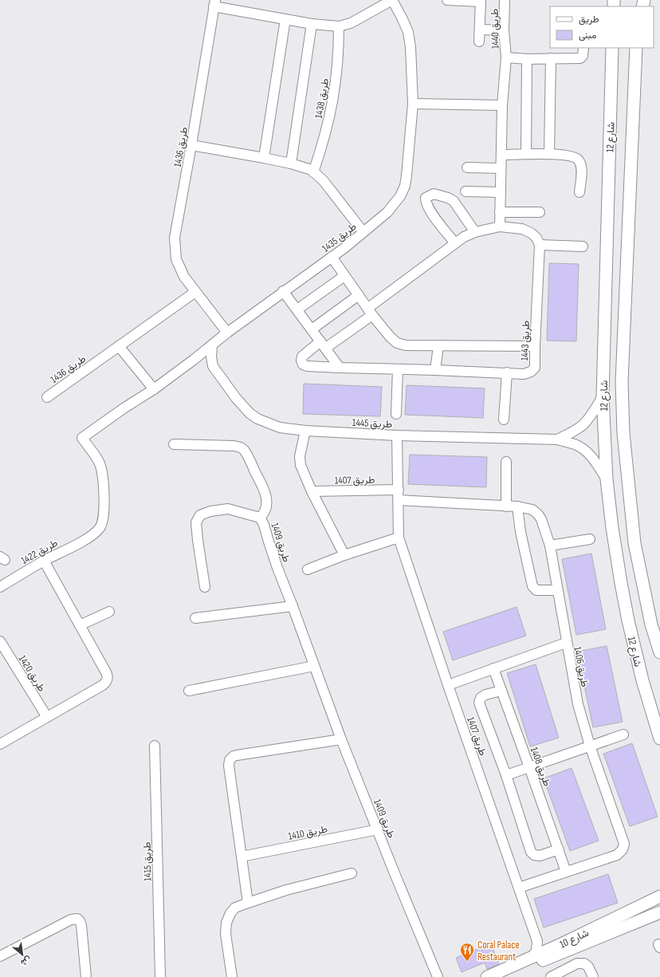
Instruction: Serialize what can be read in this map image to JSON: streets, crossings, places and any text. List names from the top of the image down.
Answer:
{
  "streets": {
    "street": [
      "طريق 1440",
      "طريق 1438",
      "شارع 12",
      "طريق 1436",
      "طريق 1435",
      "طريق 1443",
      "طريق 1445",
      "طريق 1407",
      "طريق 1409",
      "طريق 1422",
      "طريق 1406",
      "طريق 1420",
      "طريق 1408",
      "طريق 1410",
      "طريق 1415",
      "شارع 10"
    ]
  },
  "crossings": [
    ["شارع 12", "طريق 1445"],
    ["طريق 1436", "طريق 1435"],
    ["طريق 1435", "طريق 1422"],
    ["طريق 1445", "طريق 1407"],
    ["طريق 1407", "طريق 1406"],
    ["طريق 1409", "طريق 1410"],
    ["طريق 1406", "طريق 1408"]
  ],
  "places": {
    "restaurant": ["Coral Palace Restaurant"]
  },
  "legend": ["طريق", "مبنى"],
  "north": "bottom right"
}
